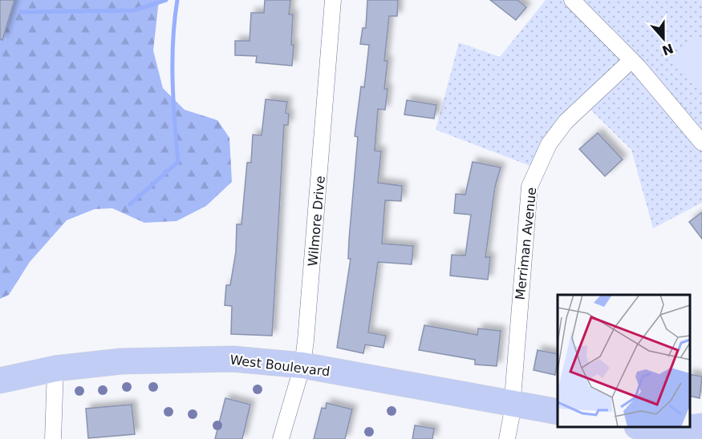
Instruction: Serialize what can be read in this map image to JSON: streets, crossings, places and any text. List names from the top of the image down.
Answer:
{
  "streets": {
    "main road": ["West Boulevard"],
    "street": ["Wilmore Drive", "Merriman Avenue"]
  },
  "crossings": [
    ["Wilmore Drive", "West Boulevard"],
    ["Merriman Avenue", "West Boulevard"]
  ],
  "north": "bottom"
}
